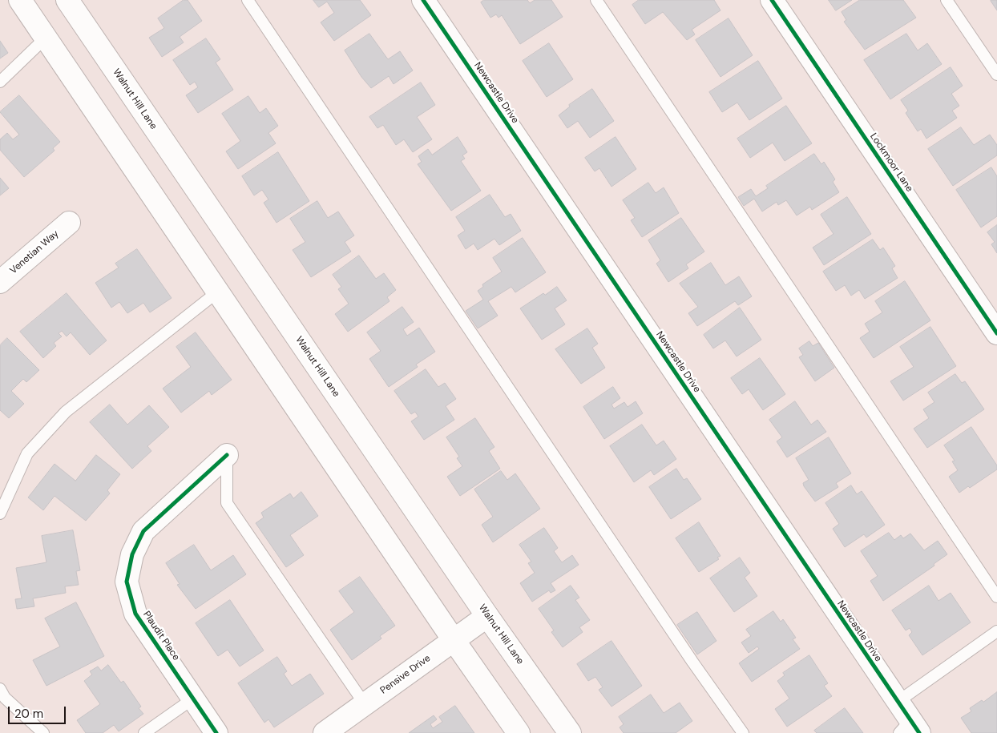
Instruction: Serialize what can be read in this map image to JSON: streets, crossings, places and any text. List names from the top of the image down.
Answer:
{
  "streets": {
    "street": [
      "Newcastle Drive",
      "Walnut Hill Lane",
      "Lockmoor Lane",
      "Venetian Way",
      "Plaudit Place",
      "Pensive Drive"
    ]
  },
  "crossings": [
    ["Walnut Hill Lane", "Pensive Drive"]
  ],
  "scale_bar": "20 m"
}
